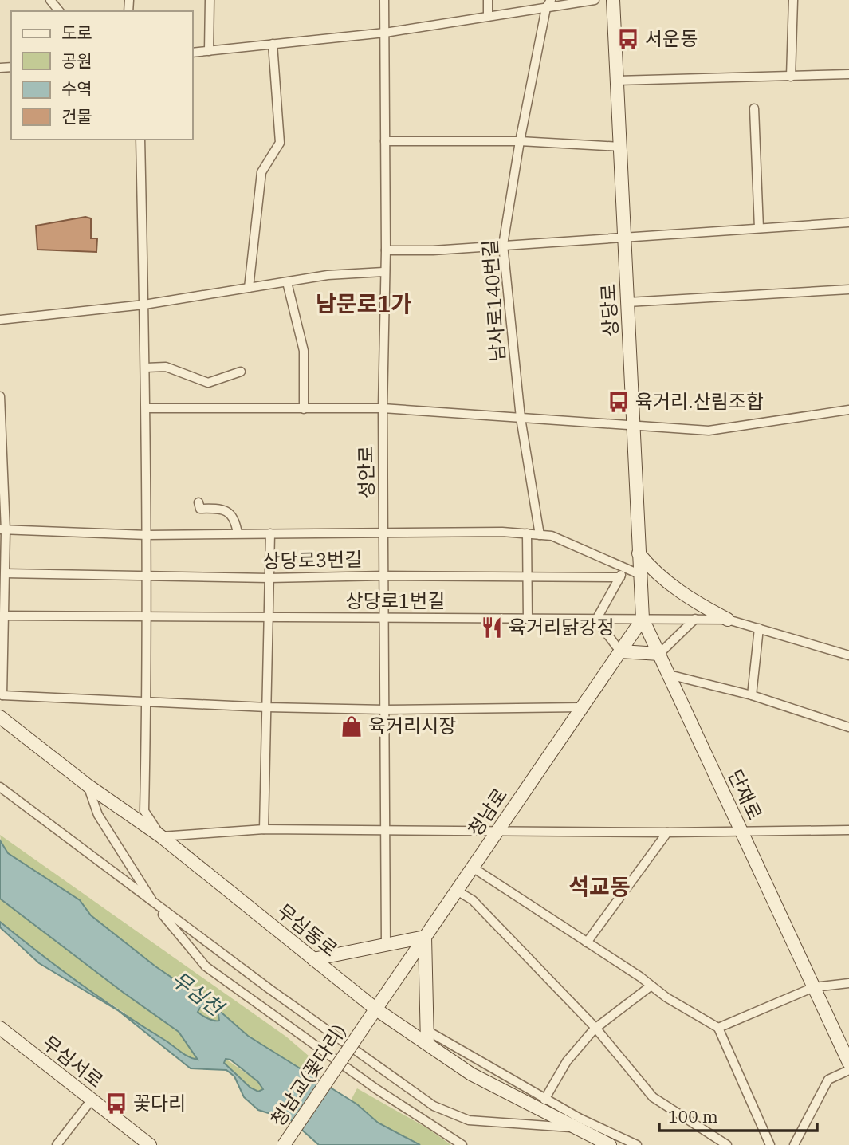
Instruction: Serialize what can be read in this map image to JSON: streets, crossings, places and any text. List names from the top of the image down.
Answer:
{
  "streets": {
    "street": [
      "남사로140번길",
      "상당로",
      "성안로",
      "상당로3번길",
      "상당로1번길",
      "단재로",
      "청남로",
      "무심동로",
      "무심서로",
      "청남교(꽃다리)"
    ]
  },
  "crossings": [
    ["상당로", "상당로1번길"],
    ["상당로", "단재로"],
    ["상당로", "청남로"],
    ["성안로", "상당로3번길"],
    ["성안로", "상당로1번길"],
    ["상당로1번길", "단재로"],
    ["상당로1번길", "청남로"],
    ["단재로", "청남로"],
    ["청남로", "무심동로"],
    ["청남로", "청남교(꽃다리)"]
  ],
  "districts": ["남문로1가", "석교동"],
  "water": ["무심천"],
  "places": {
    "bus stop": ["서운동", "육거리.산림조합", "꽃다리"],
    "restaurant": ["육거리닭강정"],
    "shop": ["육거리시장"]
  },
  "legend": [
    "도로",
    "공원",
    "수역",
    "건물"
  ],
  "scale_bar": "100 m"
}
